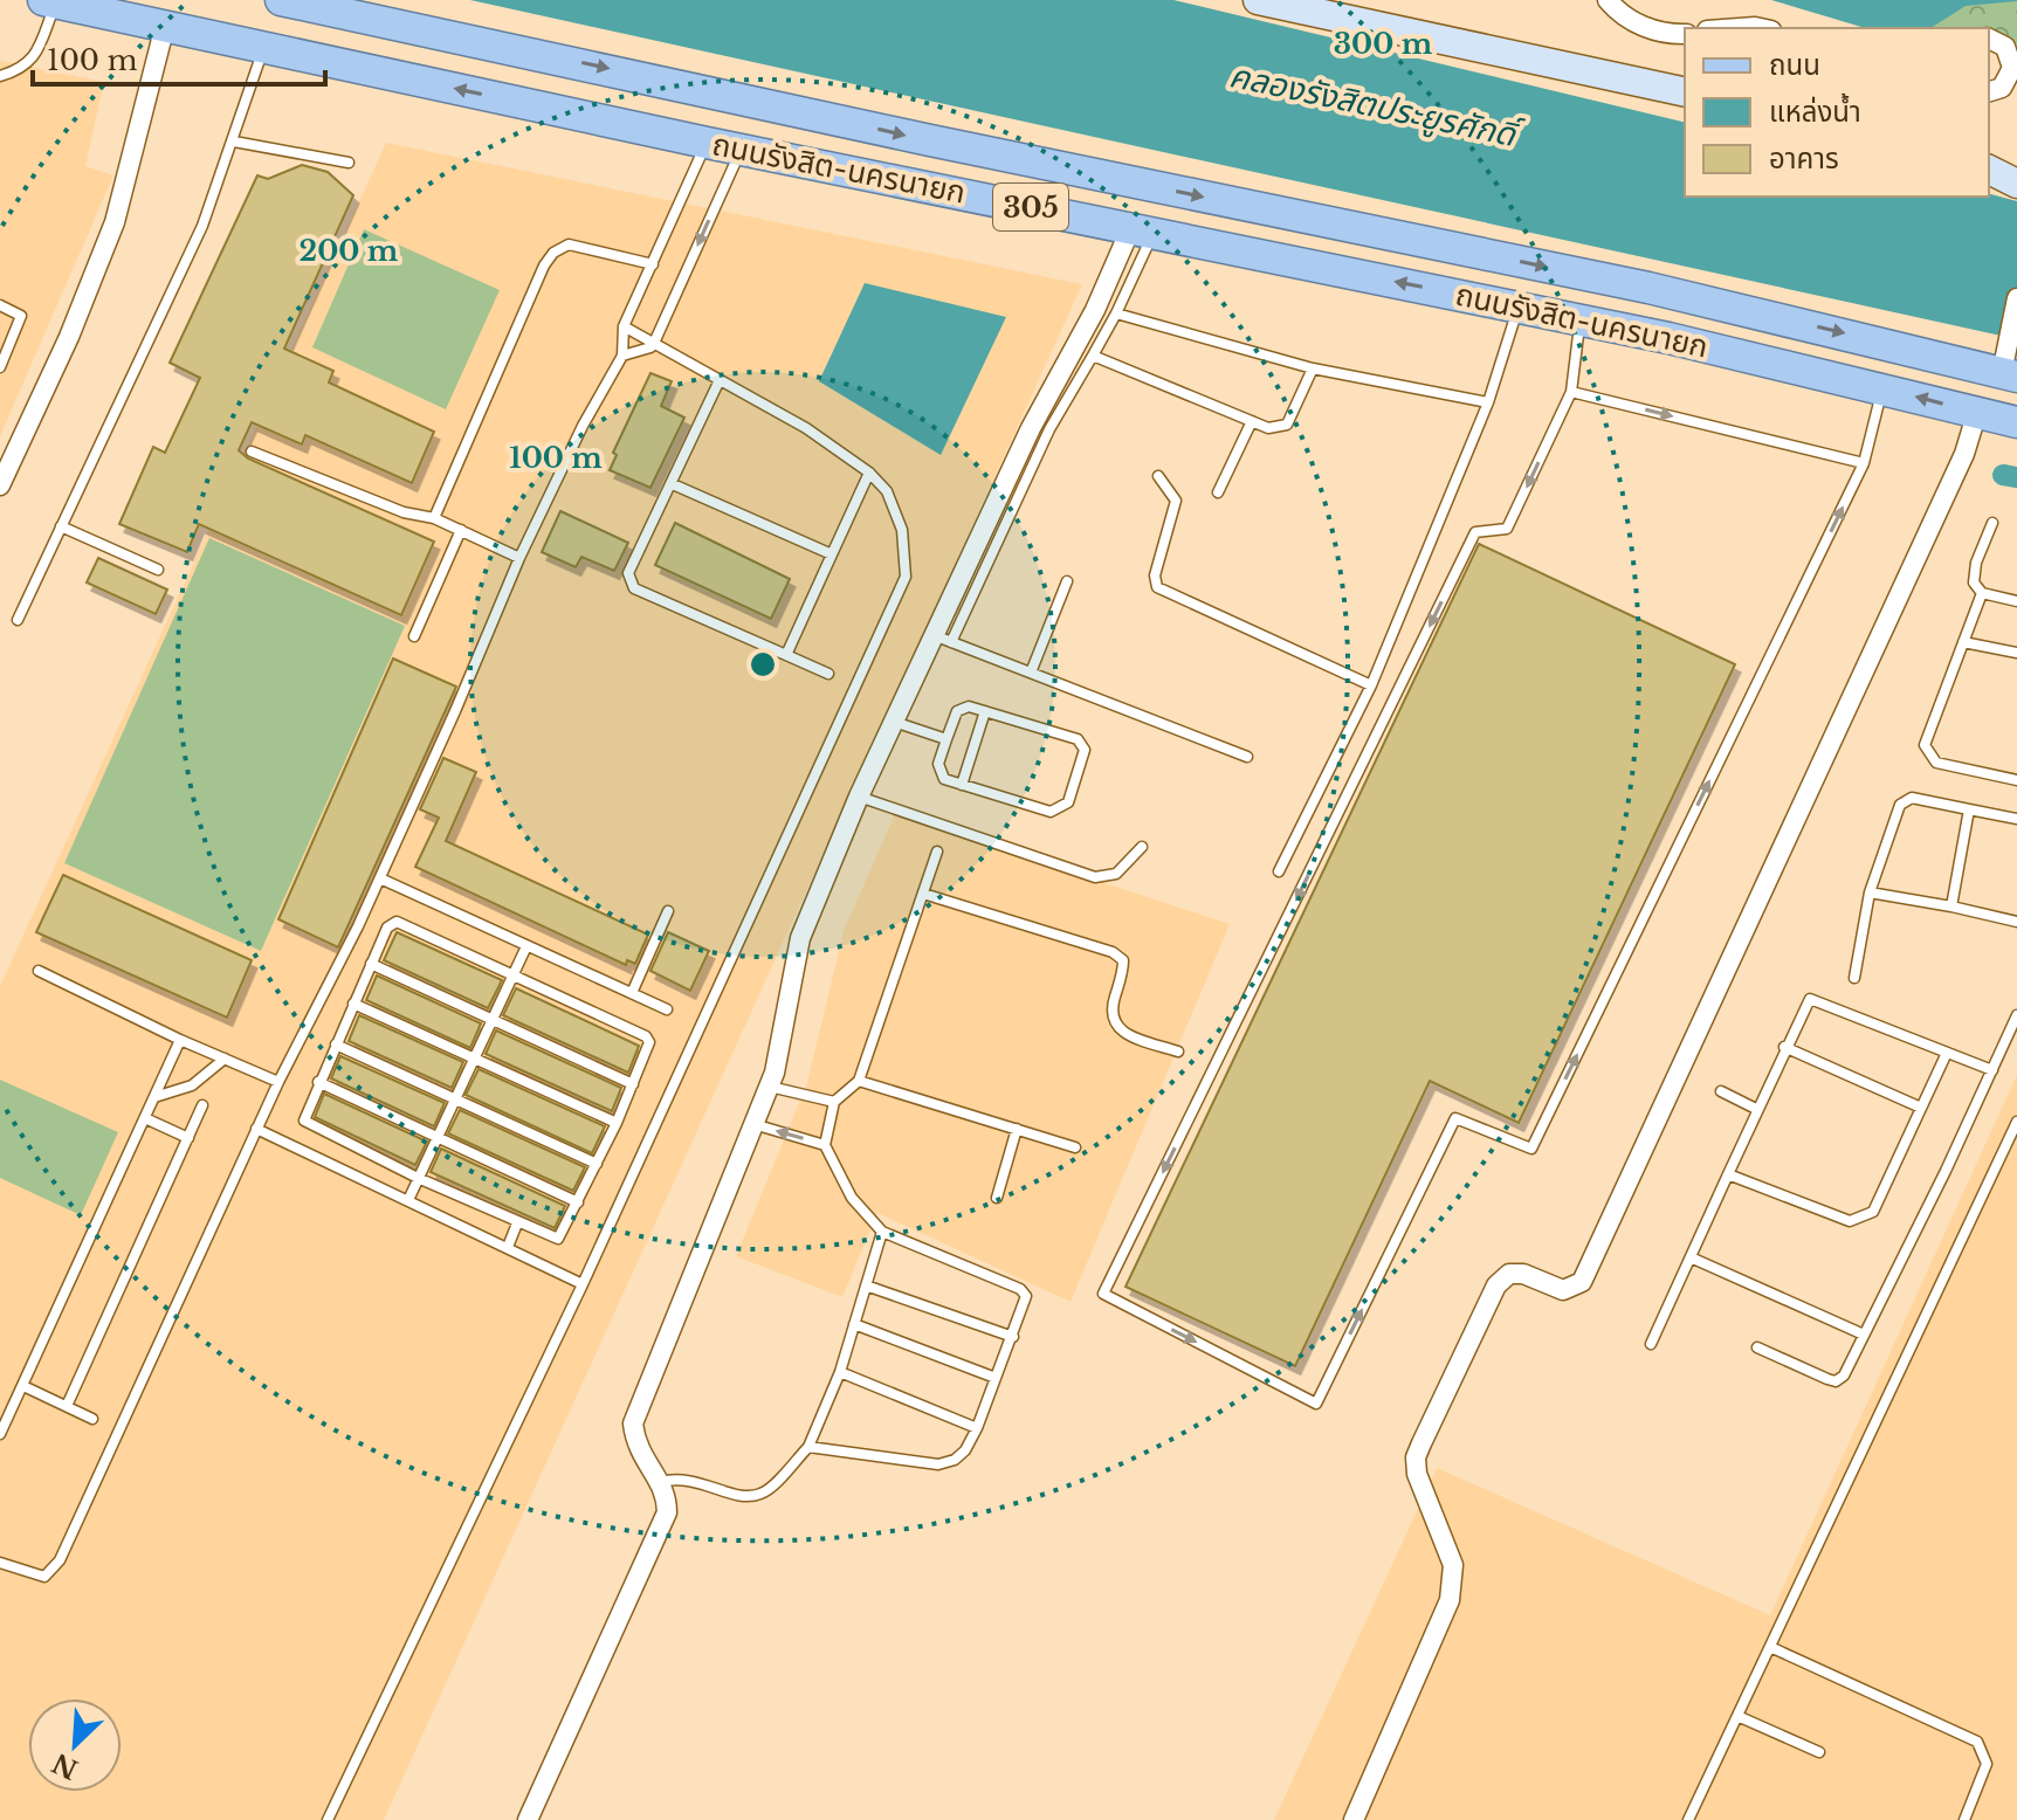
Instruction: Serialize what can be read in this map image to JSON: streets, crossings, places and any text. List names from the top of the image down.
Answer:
{
  "streets": {
    "main road": ["ถนนรังสิต-นครนายก", "305"]
  },
  "water": ["คลองรังสิตประยูรศักดิ์"],
  "legend": ["ถนน", "แหล่งน้ำ", "อาคาร"],
  "scale_bar": "100 m",
  "north": "bottom left",
  "rings": ["300 m", "200 m", "100 m"]
}
